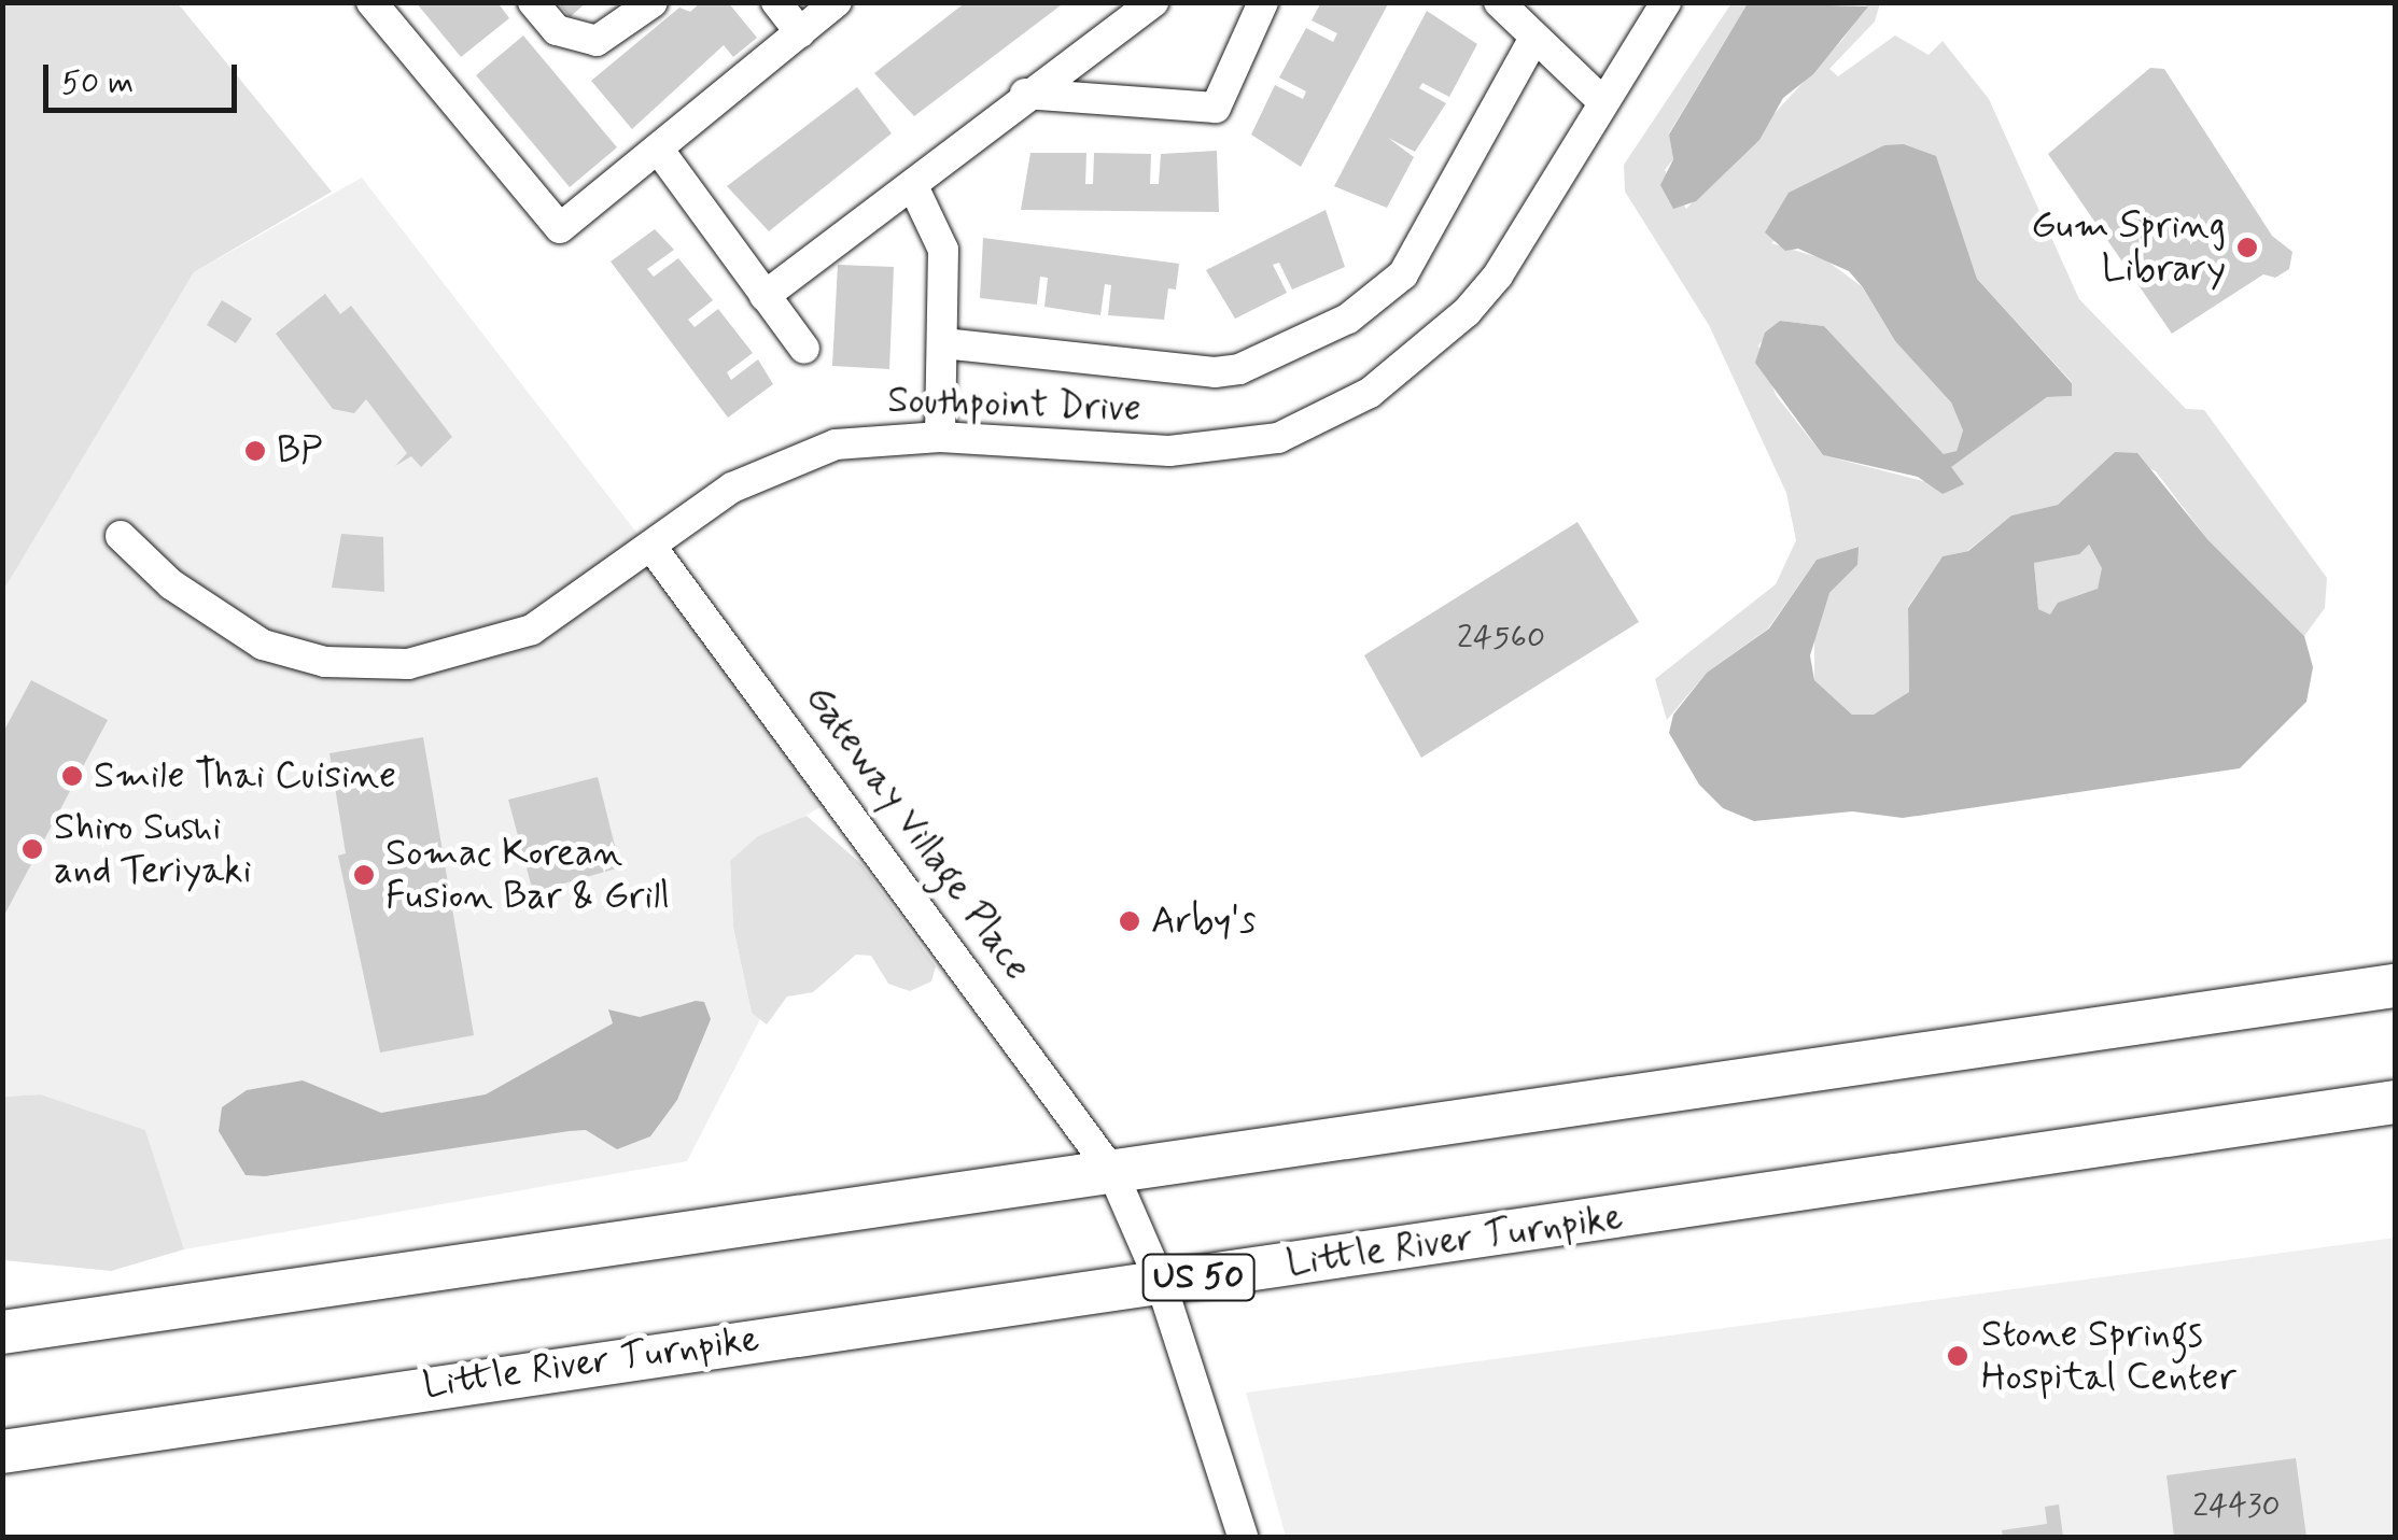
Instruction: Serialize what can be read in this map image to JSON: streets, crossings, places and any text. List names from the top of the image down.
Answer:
{
  "streets": {
    "highway": ["Little River Turnpike", "US 50"],
    "street": ["Southpoint Drive", "Gateway Village Place"]
  },
  "crossings": [
    ["Southpoint Drive", "Gateway Village Place"],
    ["Gateway Village Place", "Little River Turnpike"]
  ],
  "places": [
    "Gum Spring Library",
    "BP",
    "Smile Thai Cuisine",
    "Shiro Sushi and Teriyaki",
    "Somac Korean Fusion Bar & Grill",
    "Arby's",
    "Stone Springs Hospital Center"
  ],
  "house_numbers": ["24560", "24430"],
  "scale_bar": "50 m"
}
